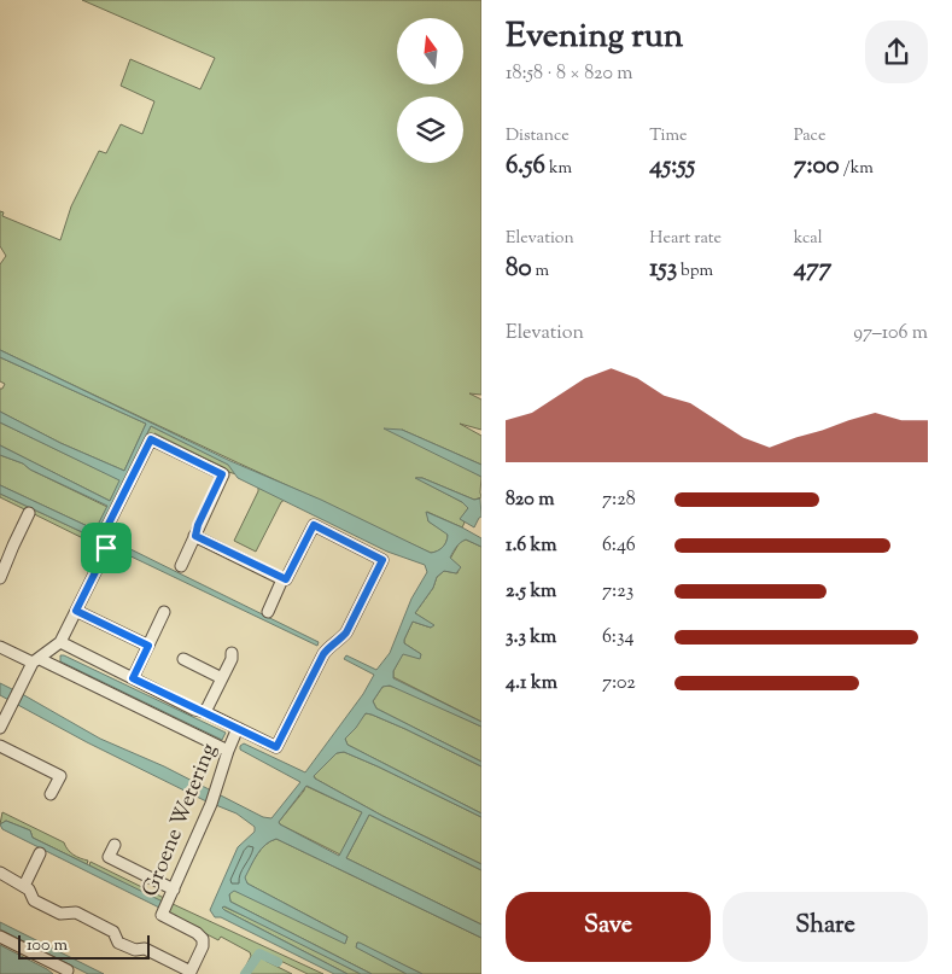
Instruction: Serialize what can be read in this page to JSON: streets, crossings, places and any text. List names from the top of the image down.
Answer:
{
  "streets": {
    "street": ["Groene Wetering"]
  },
  "scale_bar": "100 m",
  "north": "top",
  "page": {
    "heading": ["Evening run", "18:58 · 8 × 820 m"],
    "stats": [
      ["Distance", "6.56 km"],
      ["Time", "45:55"],
      ["Pace", "7:00 /km"],
      ["Elevation", "80 m"],
      ["Heart rate", "153 bpm"],
      ["kcal", "477"]
    ],
    "chart": ["Elevation", "97–106 m"],
    "list": [
      {
        "name": "820 m",
        "note": "7:28"
      },
      {
        "name": "1.6 km",
        "note": "6:46"
      },
      {
        "name": "2.5 km",
        "note": "7:23"
      },
      {
        "name": "3.3 km",
        "note": "6:34"
      },
      {
        "name": "4.1 km",
        "note": "7:02"
      }
    ],
    "buttons": ["Save", "Share"],
    "scale": "100 m"
  }
}
